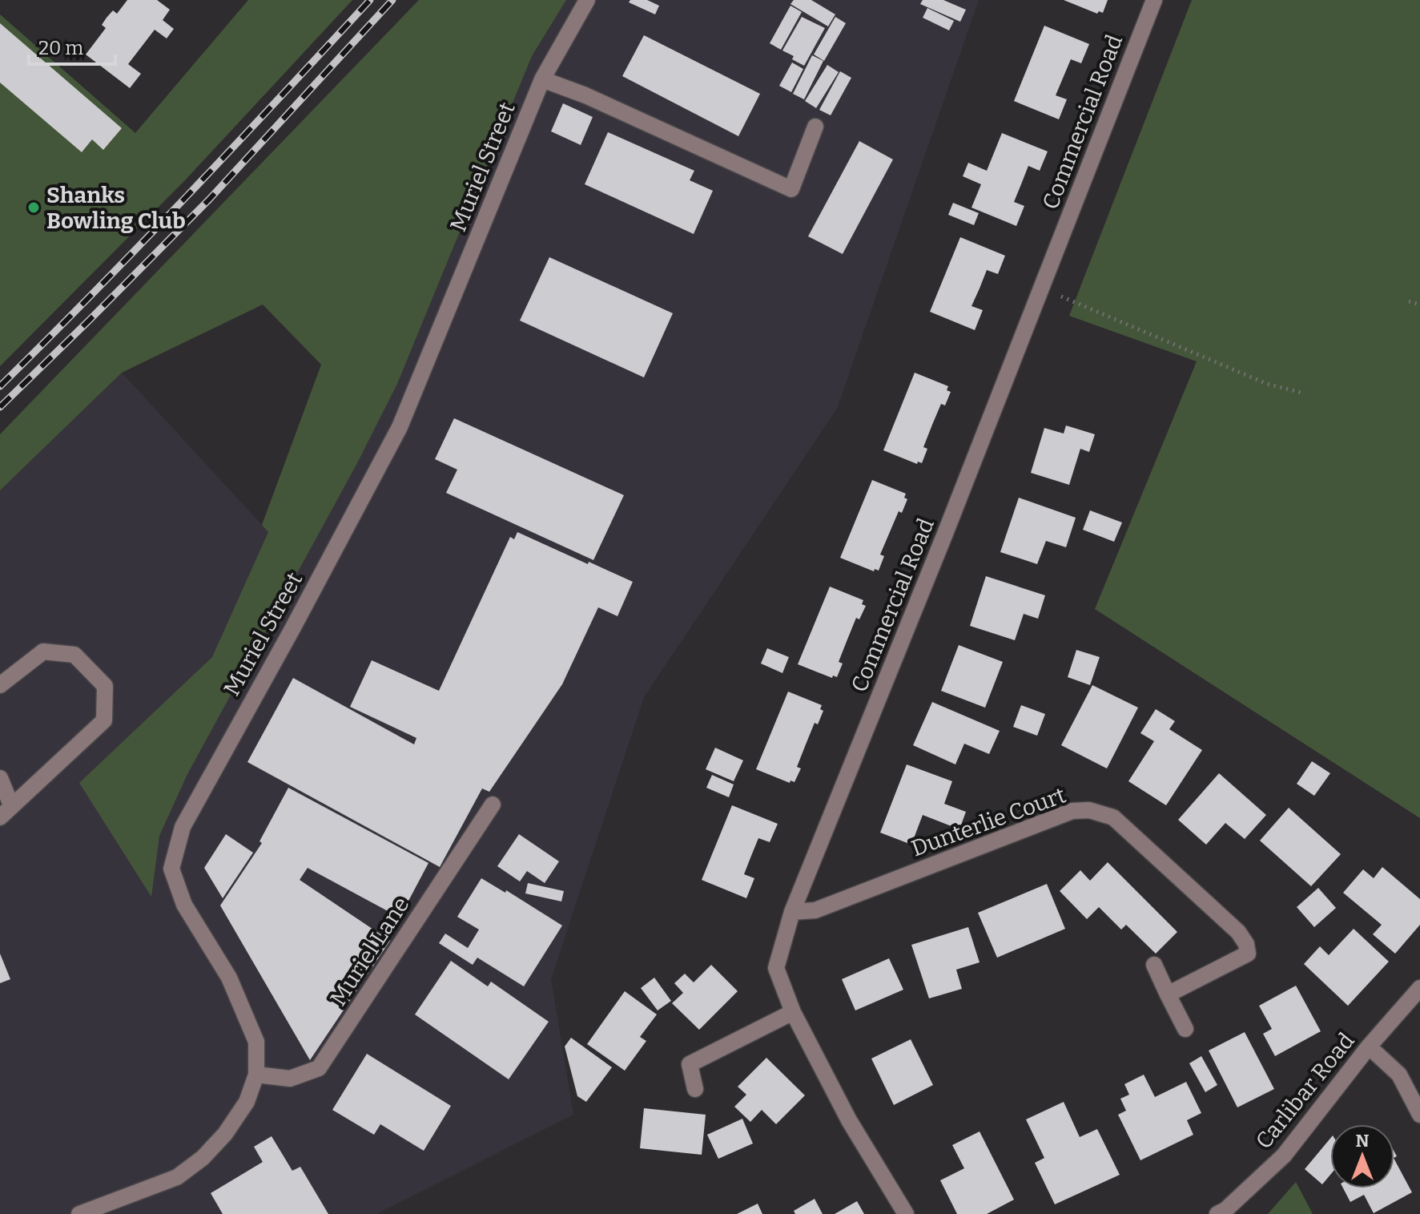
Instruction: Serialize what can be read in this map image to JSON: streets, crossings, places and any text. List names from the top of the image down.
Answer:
{
  "streets": {
    "street": [
      "Commercial Road",
      "Muriel Street",
      "Dunterlie Court",
      "Muriel Lane",
      "Carlibar Road"
    ]
  },
  "crossings": [
    ["Commercial Road", "Dunterlie Court"],
    ["Muriel Street", "Muriel Lane"]
  ],
  "places": ["Shanks Bowling Club"],
  "scale_bar": "20 m",
  "north": "top"
}
